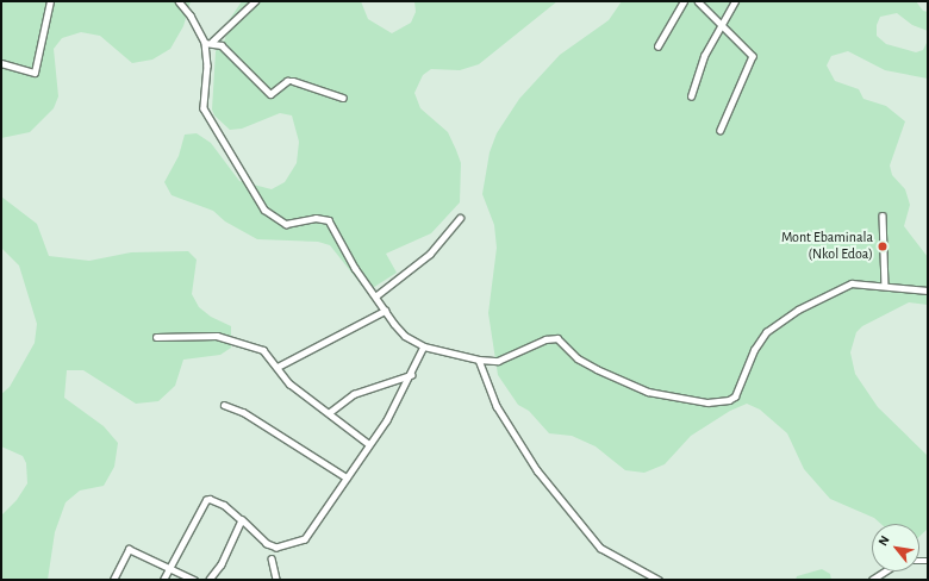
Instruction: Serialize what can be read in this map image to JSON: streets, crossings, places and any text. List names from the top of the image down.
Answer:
{
  "places": ["Mont Ebaminala (Nkol Edoa)"],
  "north": "top left"
}
